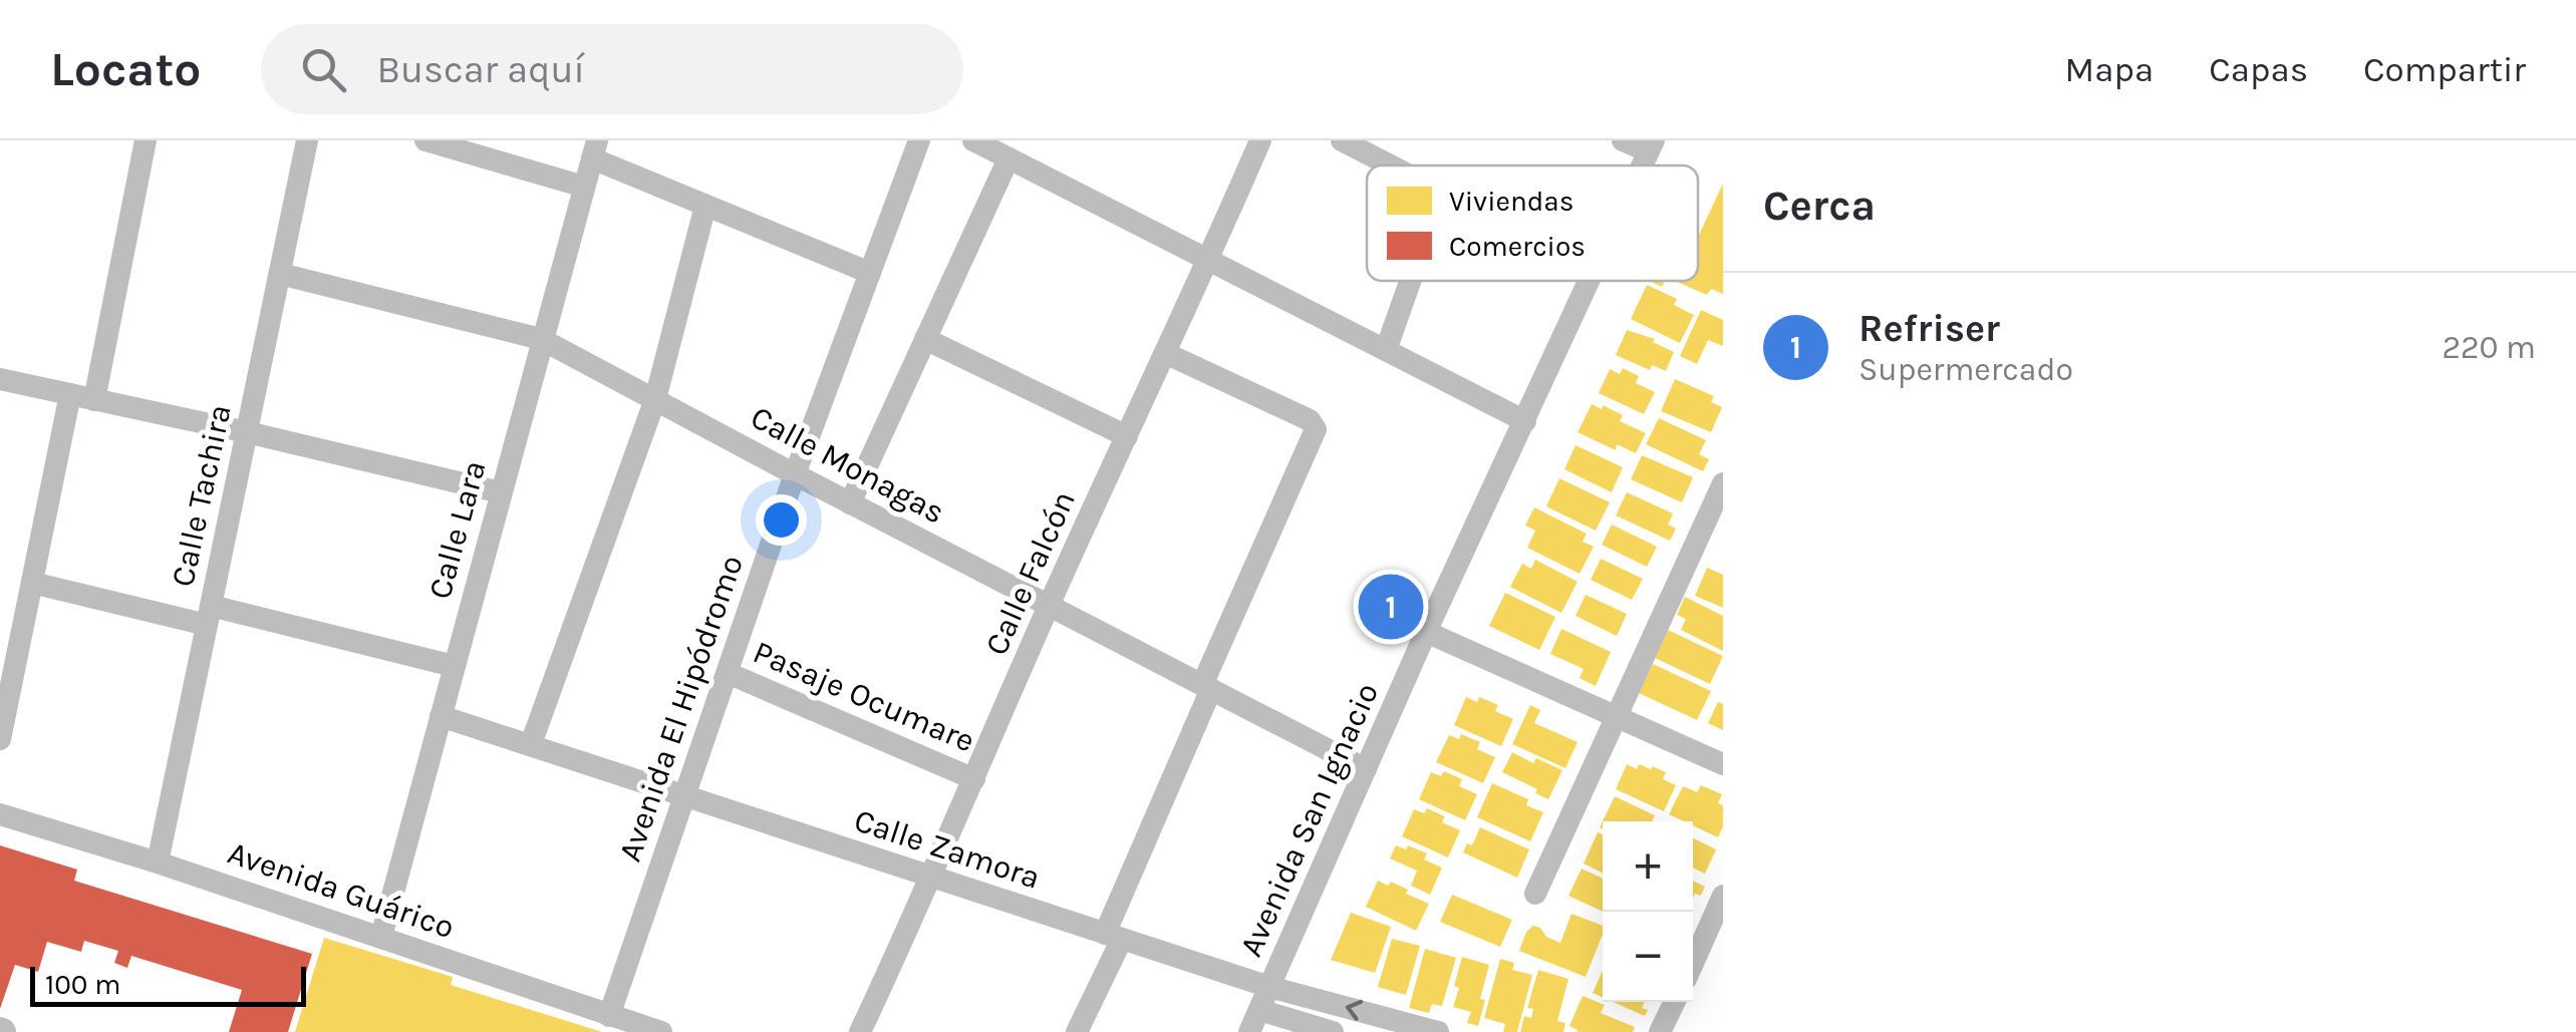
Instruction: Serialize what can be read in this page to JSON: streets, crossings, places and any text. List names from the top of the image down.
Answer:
{
  "streets": {
    "street": [
      "Calle Monagas",
      "Calle Tachira",
      "Calle Lara",
      "Calle Falcón",
      "Pasaje Ocumare",
      "Avenida El Hipódromo",
      "Avenida San Ignacio",
      "Calle Zamora",
      "Avenida Guárico"
    ]
  },
  "crossings": [
    ["Calle Monagas", "Calle Tachira"],
    ["Calle Monagas", "Calle Lara"],
    ["Calle Monagas", "Calle Falcón"],
    ["Calle Monagas", "Avenida El Hipódromo"],
    ["Calle Monagas", "Avenida San Ignacio"],
    ["Calle Tachira", "Avenida Guárico"],
    ["Calle Lara", "Calle Zamora"],
    ["Calle Lara", "Avenida Guárico"],
    ["Calle Falcón", "Pasaje Ocumare"],
    ["Calle Falcón", "Calle Zamora"],
    ["Pasaje Ocumare", "Avenida El Hipódromo"],
    ["Avenida El Hipódromo", "Calle Zamora"],
    ["Avenida El Hipódromo", "Avenida Guárico"],
    ["Avenida San Ignacio", "Calle Zamora"]
  ],
  "legend": ["Viviendas", "Comercios"],
  "scale_bar": "100 m",
  "page": {
    "header": "Locato",
    "search": "Buscar aquí",
    "nav": ["Mapa", "Capas", "Compartir"],
    "heading": "Cerca",
    "list": [
      {
        "mark": "1",
        "name": "Refriser",
        "note": "Supermercado",
        "value": "220 m"
      }
    ],
    "pins": "1",
    "map_buttons": ["+", "−"],
    "scale": "100 m"
  }
}
